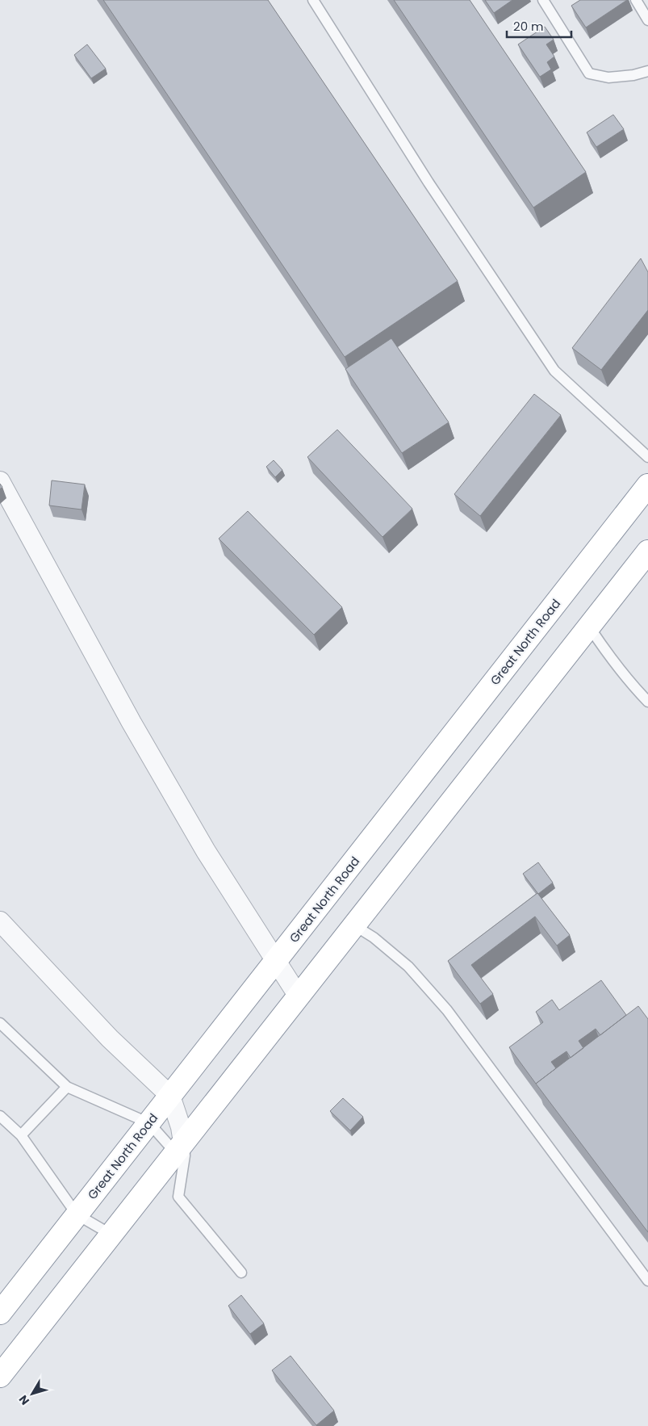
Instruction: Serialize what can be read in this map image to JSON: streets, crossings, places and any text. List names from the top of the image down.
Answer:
{
  "streets": {
    "highway": ["Great North Road"]
  },
  "scale_bar": "20 m",
  "north": "bottom left"
}
